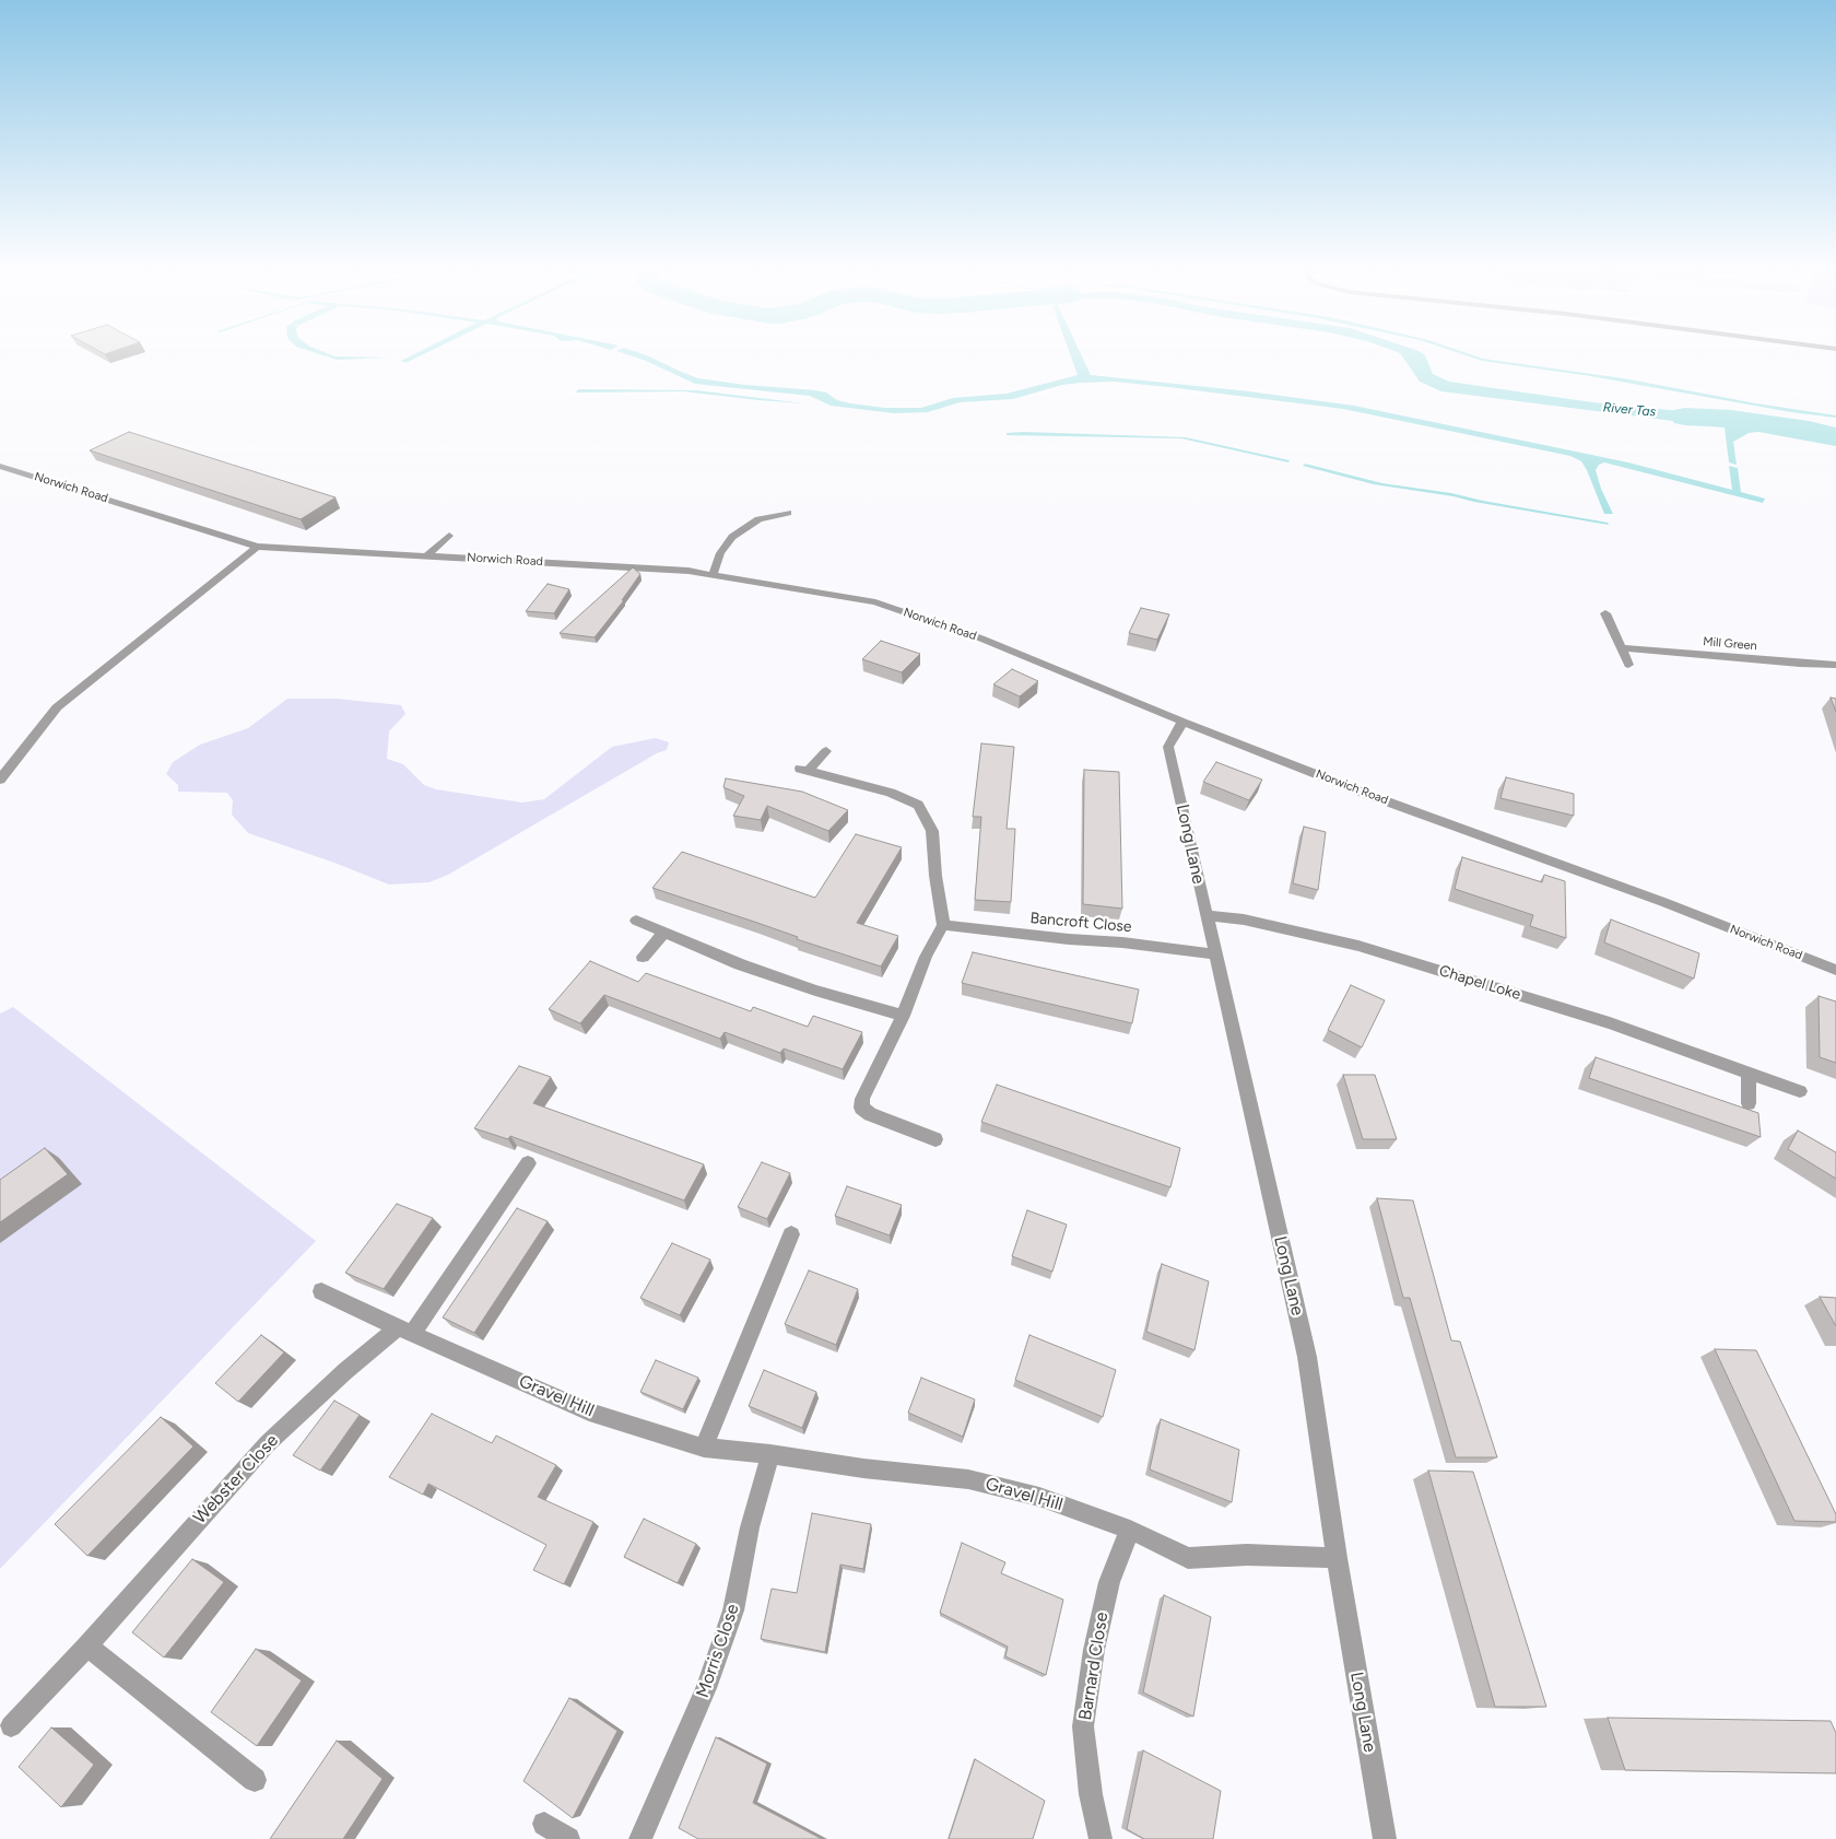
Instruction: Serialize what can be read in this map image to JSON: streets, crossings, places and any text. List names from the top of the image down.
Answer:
{
  "streets": {
    "street": [
      "Norwich Road",
      "Mill Green",
      "Long Lane",
      "Bancroft Close",
      "Chapel Loke",
      "Gravel Hill",
      "Webster Close",
      "Morris Close",
      "Barnard Close"
    ]
  },
  "crossings": [
    ["Norwich Road", "Long Lane"],
    ["Long Lane", "Bancroft Close"],
    ["Long Lane", "Chapel Loke"],
    ["Long Lane", "Gravel Hill"],
    ["Gravel Hill", "Webster Close"],
    ["Gravel Hill", "Morris Close"],
    ["Gravel Hill", "Barnard Close"]
  ],
  "water": ["River Tas"]
}
